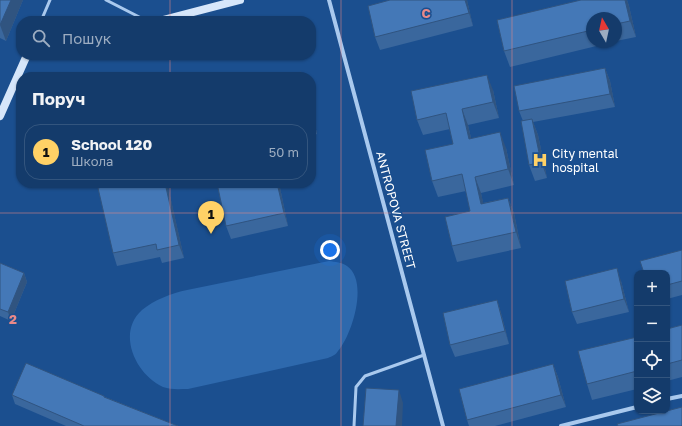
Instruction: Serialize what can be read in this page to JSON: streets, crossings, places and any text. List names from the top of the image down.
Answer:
{
  "streets": {
    "street": ["ANTROPOVA STREET"]
  },
  "places": {
    "hospital": ["City mental hospital"]
  },
  "north": "top",
  "page": {
    "search": "Пошук",
    "heading": "Поруч",
    "list": [
      {
        "mark": "1",
        "name": "School 120",
        "note": "Школа",
        "value": "50 m"
      }
    ],
    "pins": "1",
    "map_buttons": ["+", "−"]
  },
  "grid": {
    "columns": ["C"],
    "rows": ["2"]
  }
}
